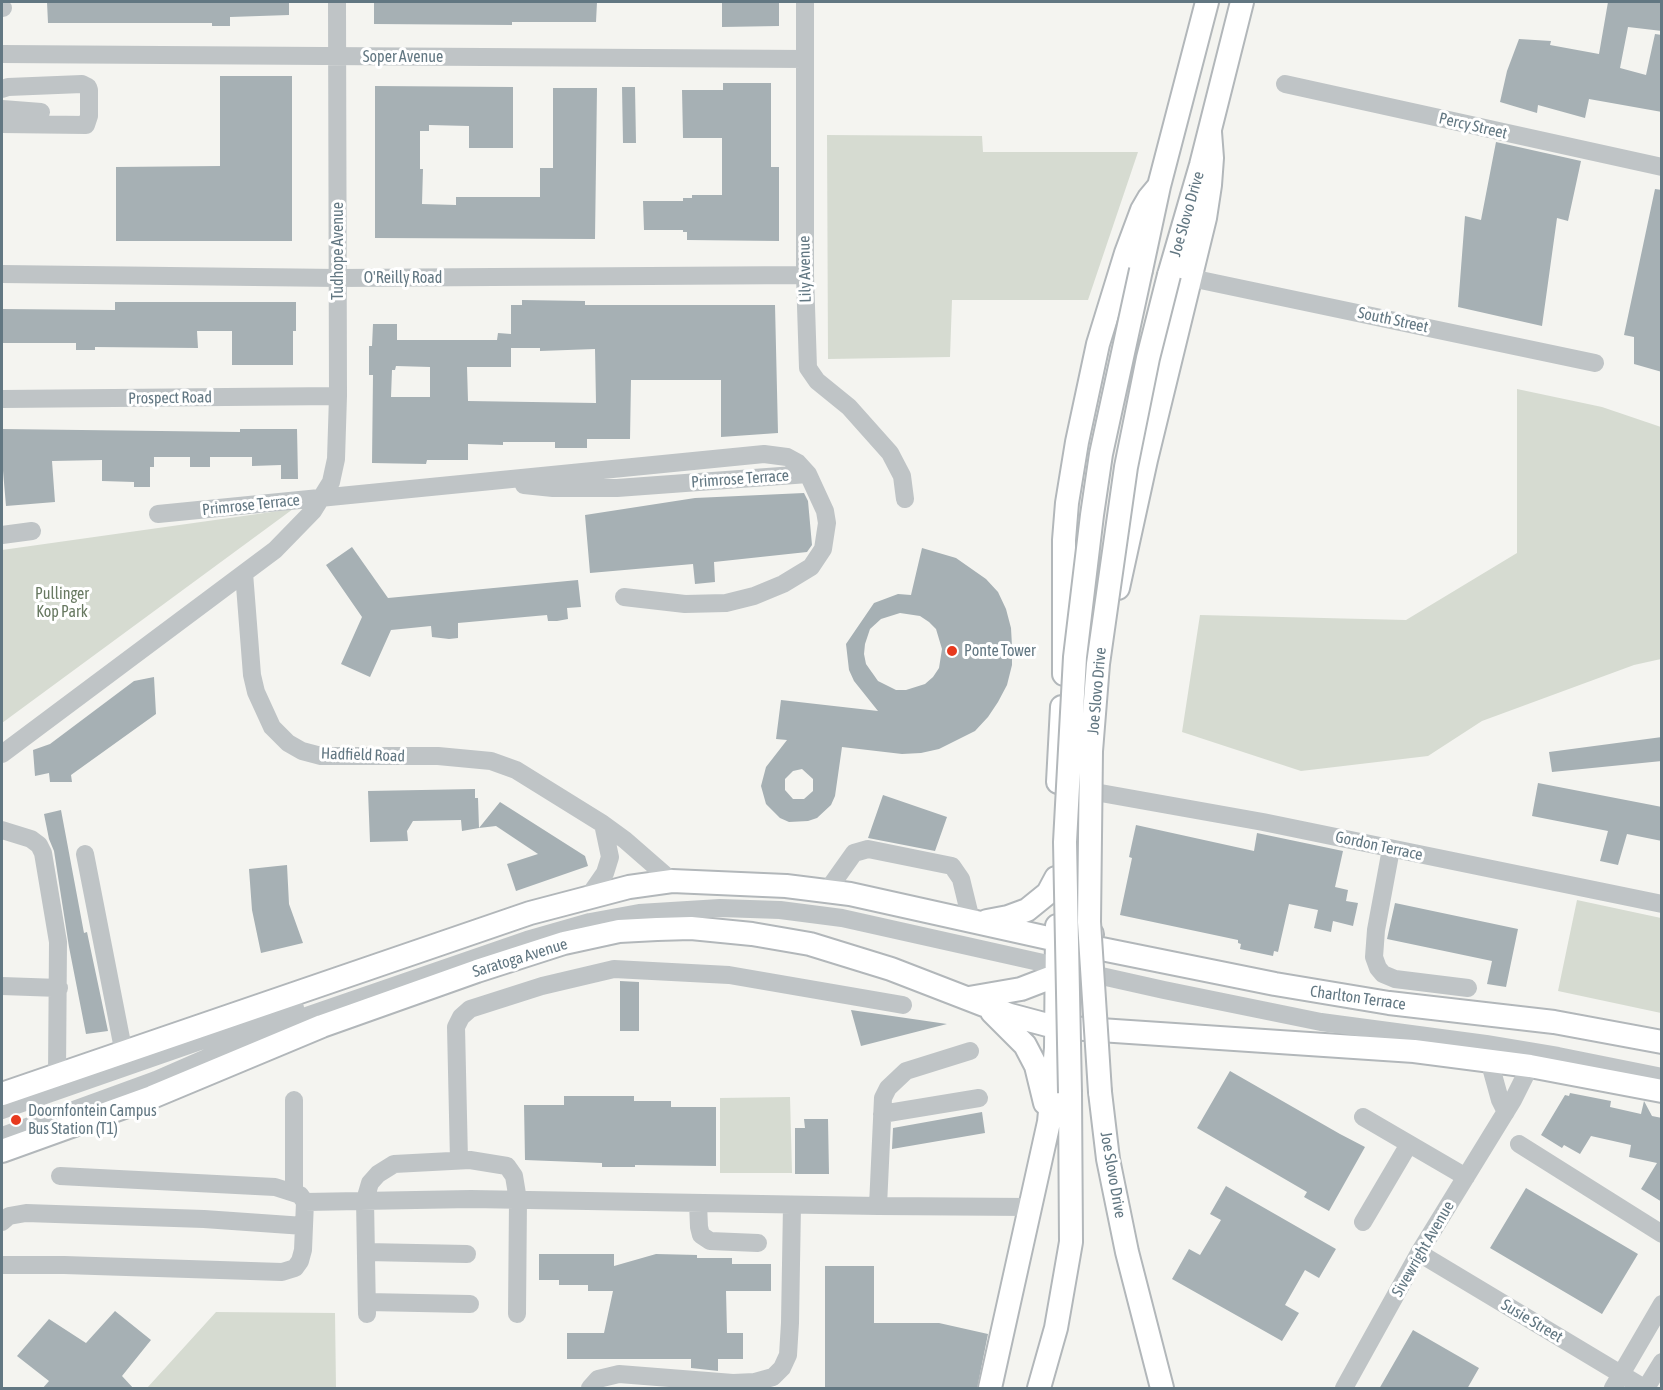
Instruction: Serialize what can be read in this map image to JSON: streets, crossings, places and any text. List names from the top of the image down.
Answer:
{
  "streets": {
    "main road": ["Joe Slovo Drive", "Saratoga Avenue", "Charlton Terrace"],
    "street": [
      "Soper Avenue",
      "Percy Street",
      "Tudhope Avenue",
      "Lily Avenue",
      "O'Reilly Road",
      "South Street",
      "Prospect Road",
      "Primrose Terrace",
      "Hadfield Road",
      "Gordon Terrace",
      "Sivewright Avenue",
      "Susie Street"
    ]
  },
  "crossings": [
    ["Soper Avenue", "Tudhope Avenue"],
    ["Soper Avenue", "Lily Avenue"],
    ["Joe Slovo Drive", "South Street"],
    ["Tudhope Avenue", "O'Reilly Road"],
    ["Tudhope Avenue", "Prospect Road"],
    ["Tudhope Avenue", "Primrose Terrace"],
    ["Lily Avenue", "O'Reilly Road"],
    ["Sivewright Avenue", "Susie Street"]
  ],
  "parks": ["Pullinger Kop Park"],
  "places": ["Ponte Tower", "Doornfontein Campus Bus Station (T1)"]
}
